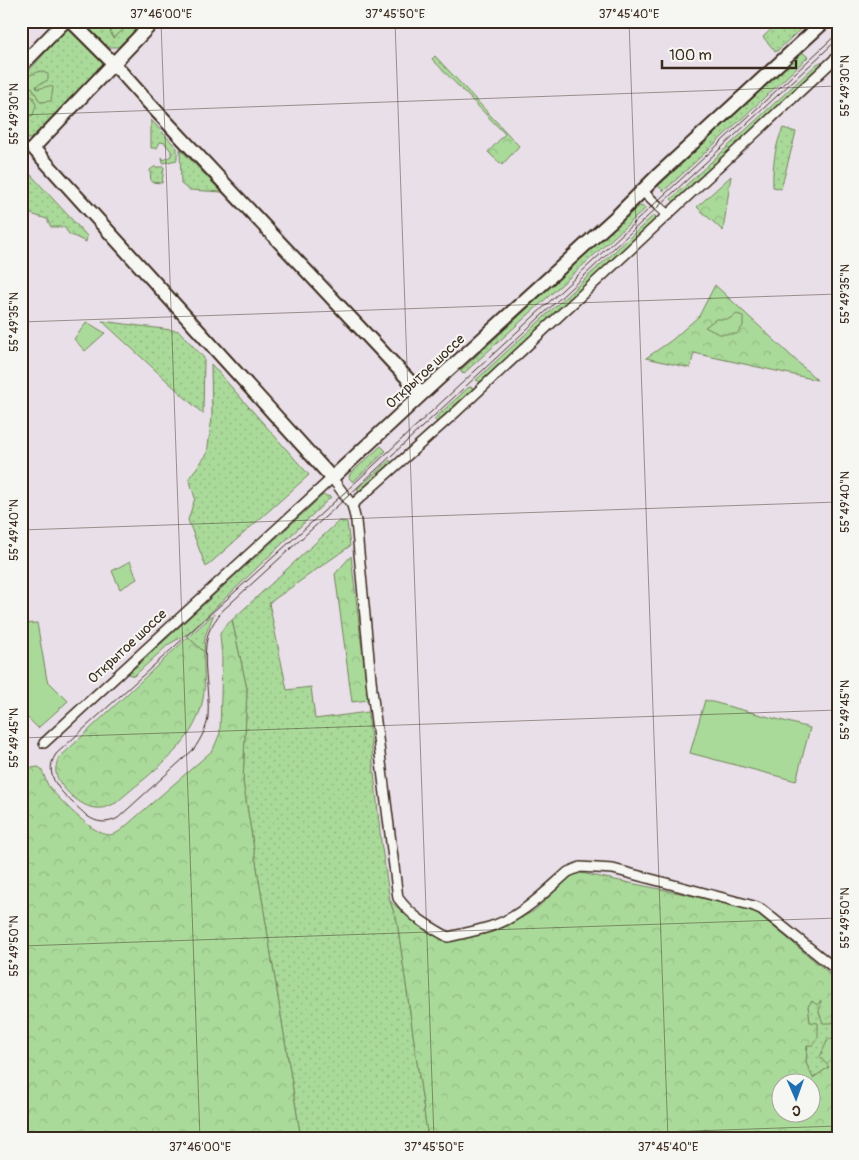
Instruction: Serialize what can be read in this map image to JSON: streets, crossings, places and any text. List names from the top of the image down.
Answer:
{
  "streets": {
    "street": ["Открытое шоссе"]
  },
  "scale_bar": "100 m",
  "north": "bottom",
  "coordinates": [
    "37°46'00\"E",
    "37°45'50\"E",
    "37°45'40\"E",
    "55°49'30\"N",
    "55°49'35\"N",
    "55°49'40\"N",
    "55°49'45\"N",
    "55°49'50\"N"
  ]
}
